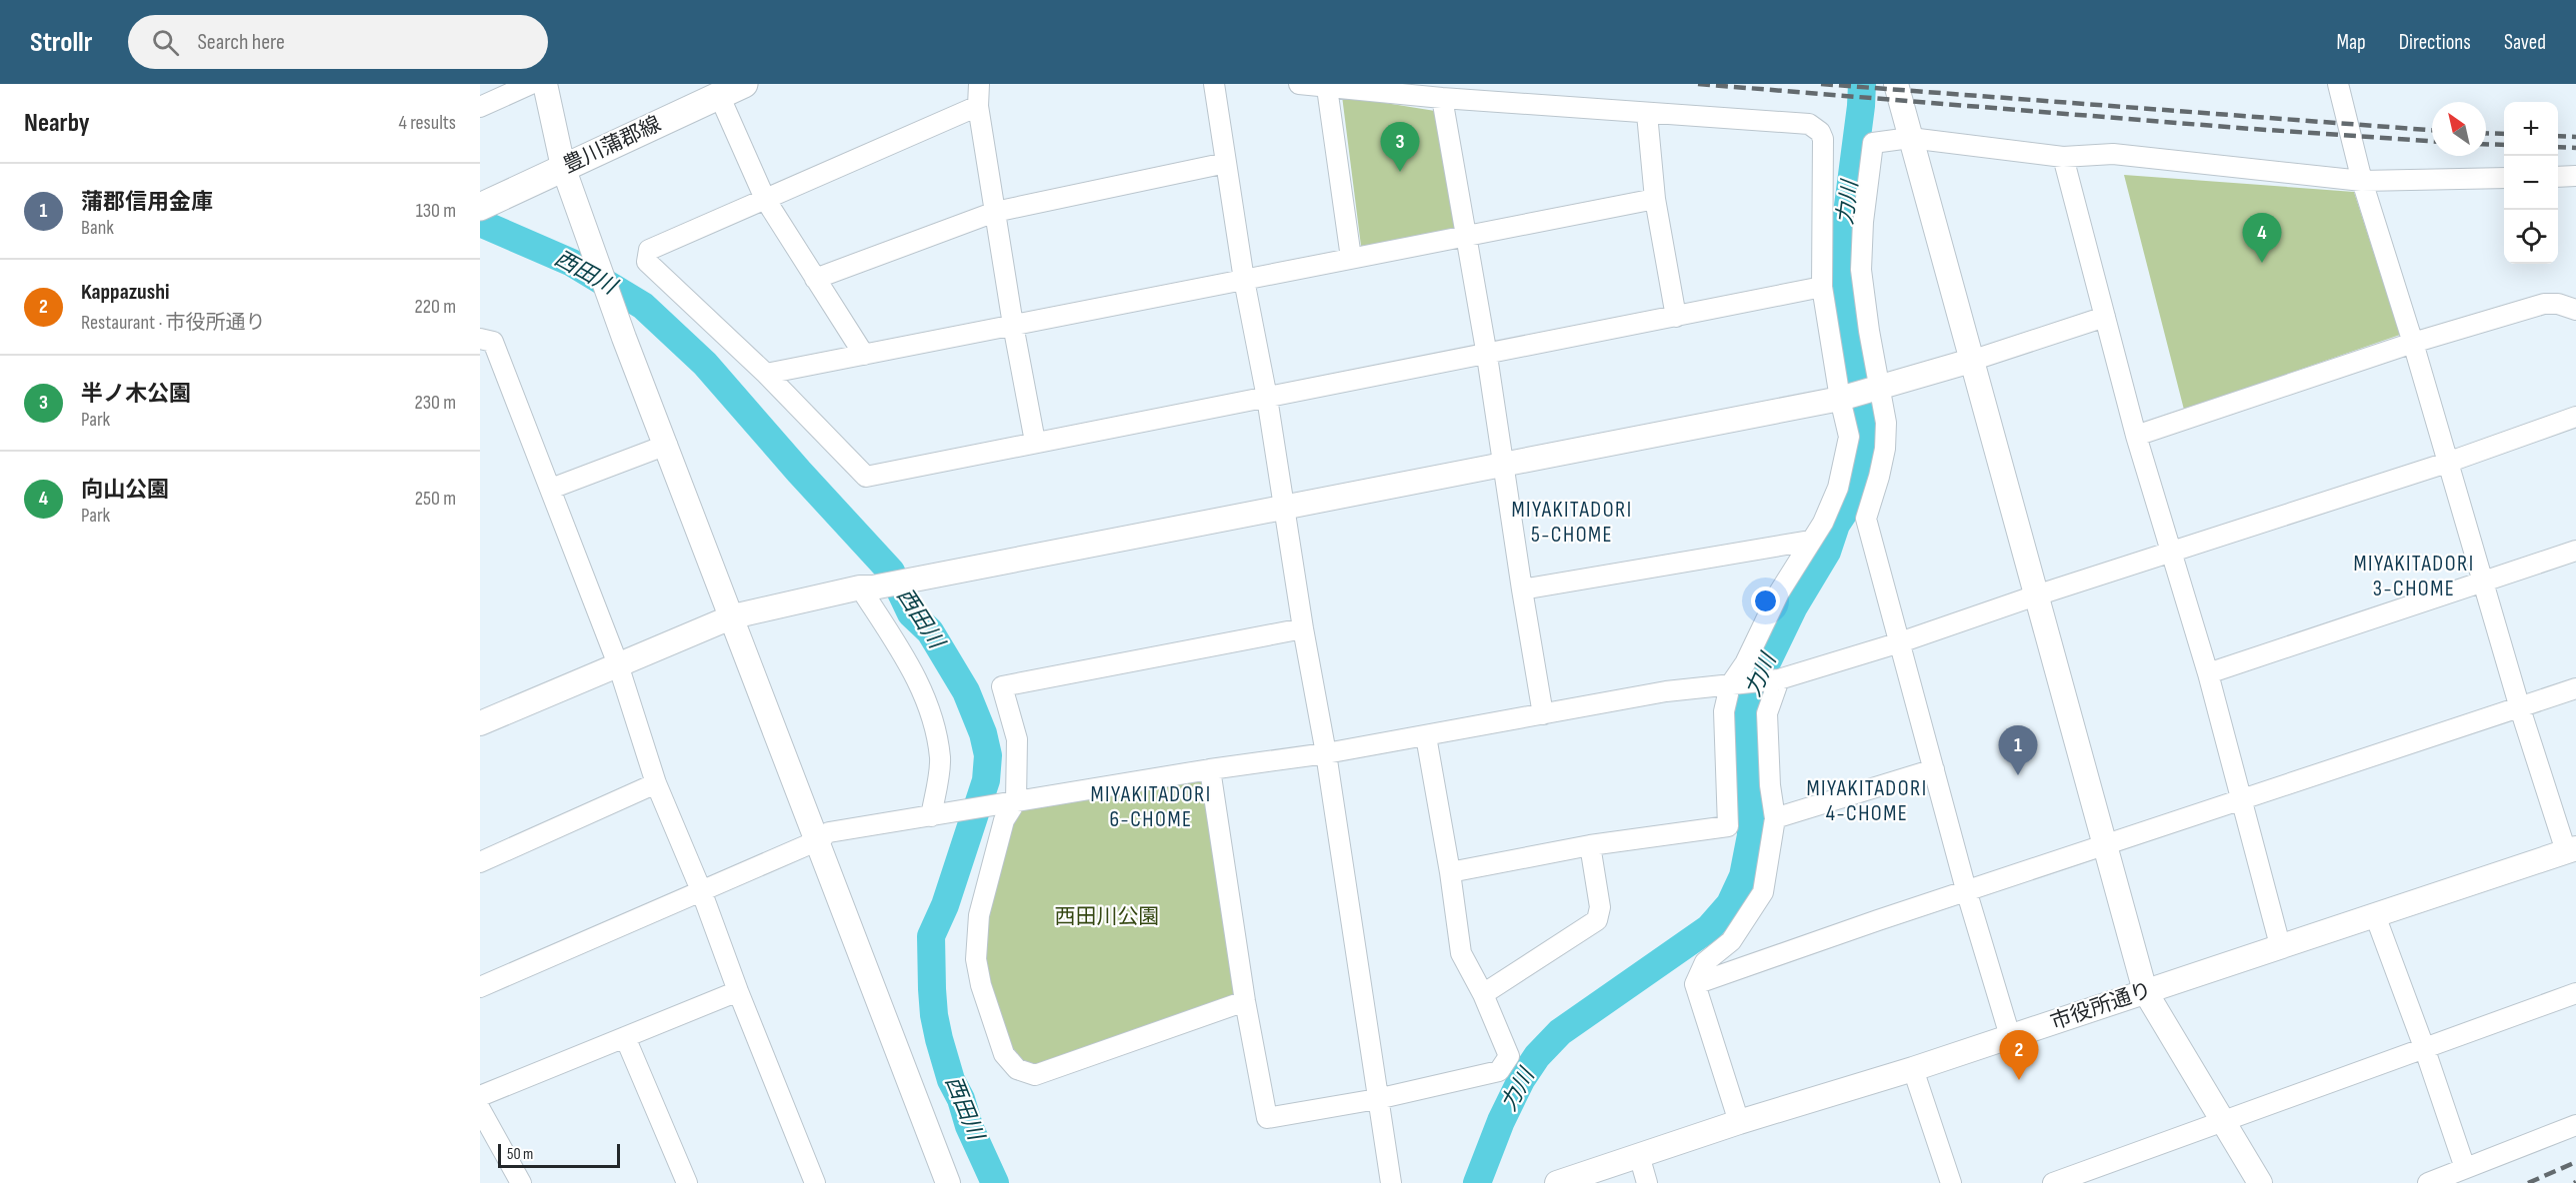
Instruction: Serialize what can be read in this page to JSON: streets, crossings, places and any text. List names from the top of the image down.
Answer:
{
  "streets": {
    "main road": ["豊川蒲郡線"],
    "street": ["市役所通り"]
  },
  "districts": [
    "MIYAKITADORI 5-CHOME",
    "MIYAKITADORI 3-CHOME",
    "MIYAKITADORI 4-CHOME",
    "MIYAKITADORI 6-CHOME"
  ],
  "water": ["力川", "西田川"],
  "parks": ["西田川公園"],
  "scale_bar": "50 m",
  "north": "top left",
  "page": {
    "header": "Strollr",
    "search": "Search here",
    "nav": ["Map", "Directions", "Saved"],
    "heading": ["Nearby", "4 results"],
    "map_buttons": ["+", "−"],
    "pins": [
      "3",
      "4",
      "1",
      "2"
    ],
    "list": [
      {
        "mark": "1",
        "name": "蒲郡信用金庫",
        "note": "Bank",
        "value": "130 m"
      },
      {
        "mark": "2",
        "name": "Kappazushi",
        "note": "Restaurant · 市役所通り",
        "value": "220 m"
      },
      {
        "mark": "3",
        "name": "半ノ木公園",
        "note": "Park",
        "value": "230 m"
      },
      {
        "mark": "4",
        "name": "向山公園",
        "note": "Park",
        "value": "250 m"
      }
    ],
    "scale": "50 m"
  }
}
